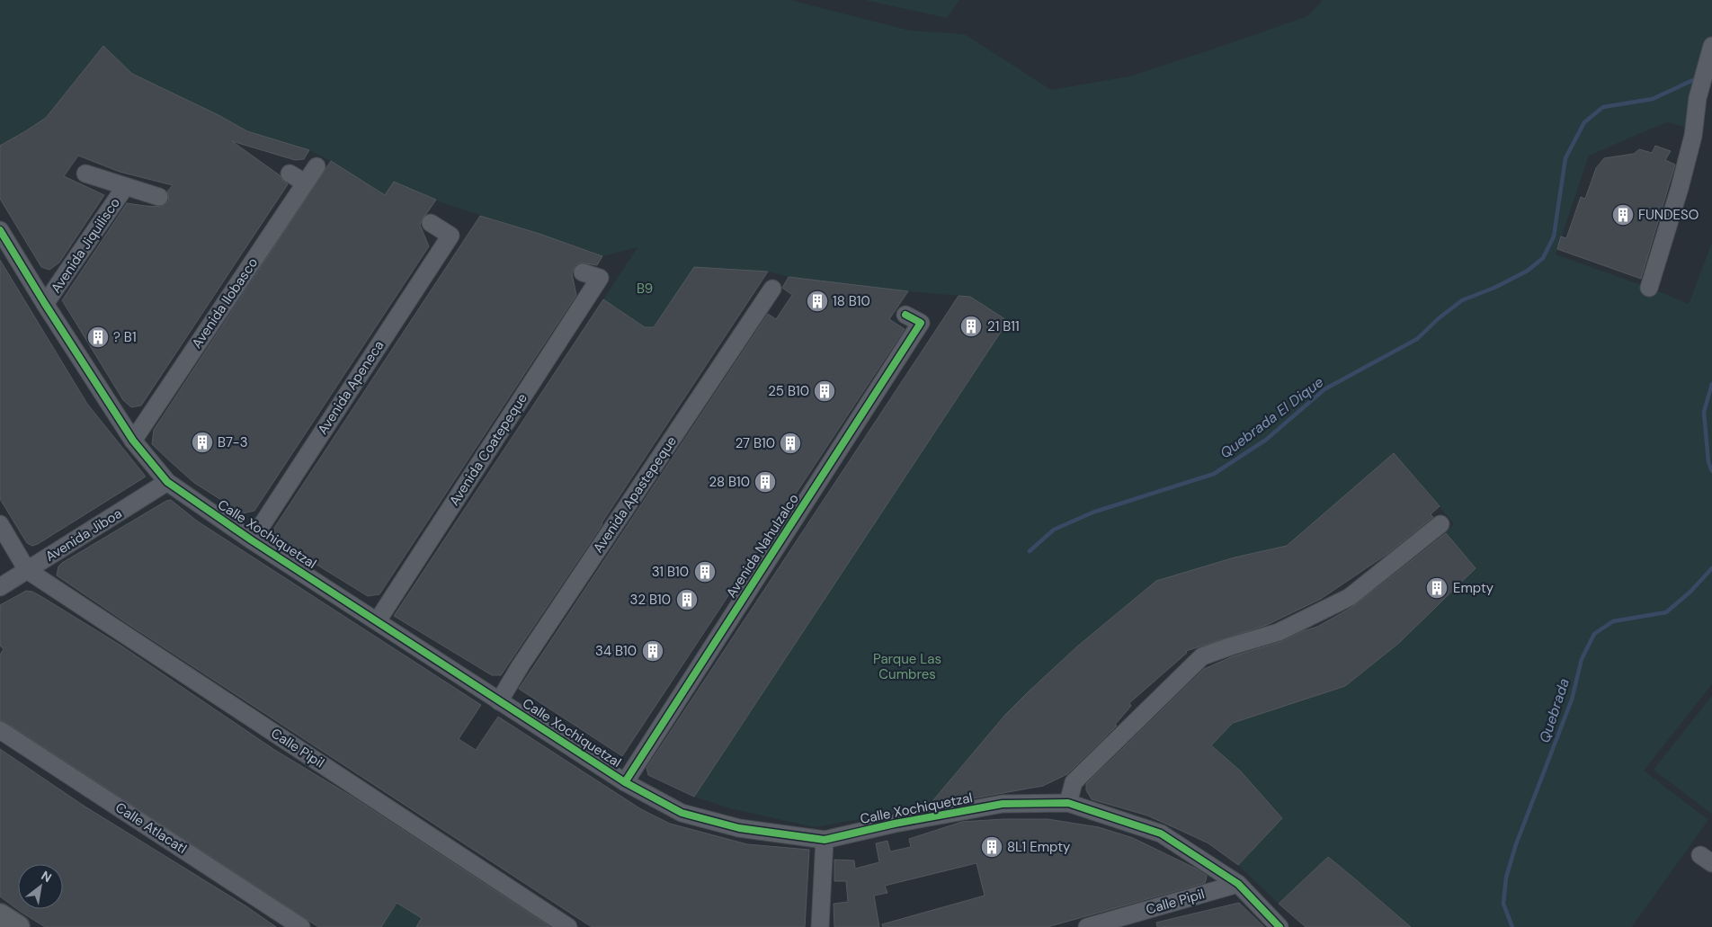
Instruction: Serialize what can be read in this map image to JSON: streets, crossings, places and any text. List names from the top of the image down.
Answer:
{
  "streets": {
    "street": [
      "Avenida Jiquilisco",
      "Avenida Ilobasco",
      "Avenida Apeneca",
      "Avenida Coatepeque",
      "Avenida Apastepeque",
      "Calle Xochiquetzal",
      "Avenida Jiboa",
      "Avenida Nahulzalco",
      "Calle Pipil",
      "Calle Atlacatl"
    ]
  },
  "crossings": [
    ["Avenida Jiquilisco", "Calle Xochiquetzal"],
    ["Avenida Ilobasco", "Calle Xochiquetzal"],
    ["Avenida Apeneca", "Calle Xochiquetzal"],
    ["Avenida Coatepeque", "Calle Xochiquetzal"],
    ["Avenida Apastepeque", "Calle Xochiquetzal"],
    ["Calle Xochiquetzal", "Avenida Jiboa"],
    ["Calle Xochiquetzal", "Avenida Nahulzalco"],
    ["Calle Xochiquetzal", "Calle Pipil"],
    ["Avenida Jiboa", "Calle Pipil"]
  ],
  "water": ["Quebrada El Dique", "Quebrada"],
  "parks": ["B9", "Parque Las Cumbres"],
  "places": {
    "building": [
      "FUNDESO",
      "18 B10",
      "21 B11",
      "? B1",
      "25 B10",
      "B7-3",
      "27 B10",
      "28 B10",
      "31 B10",
      "Empty",
      "32 B10",
      "34 B10",
      "8L1 Empty"
    ]
  },
  "north": "top right"
}
